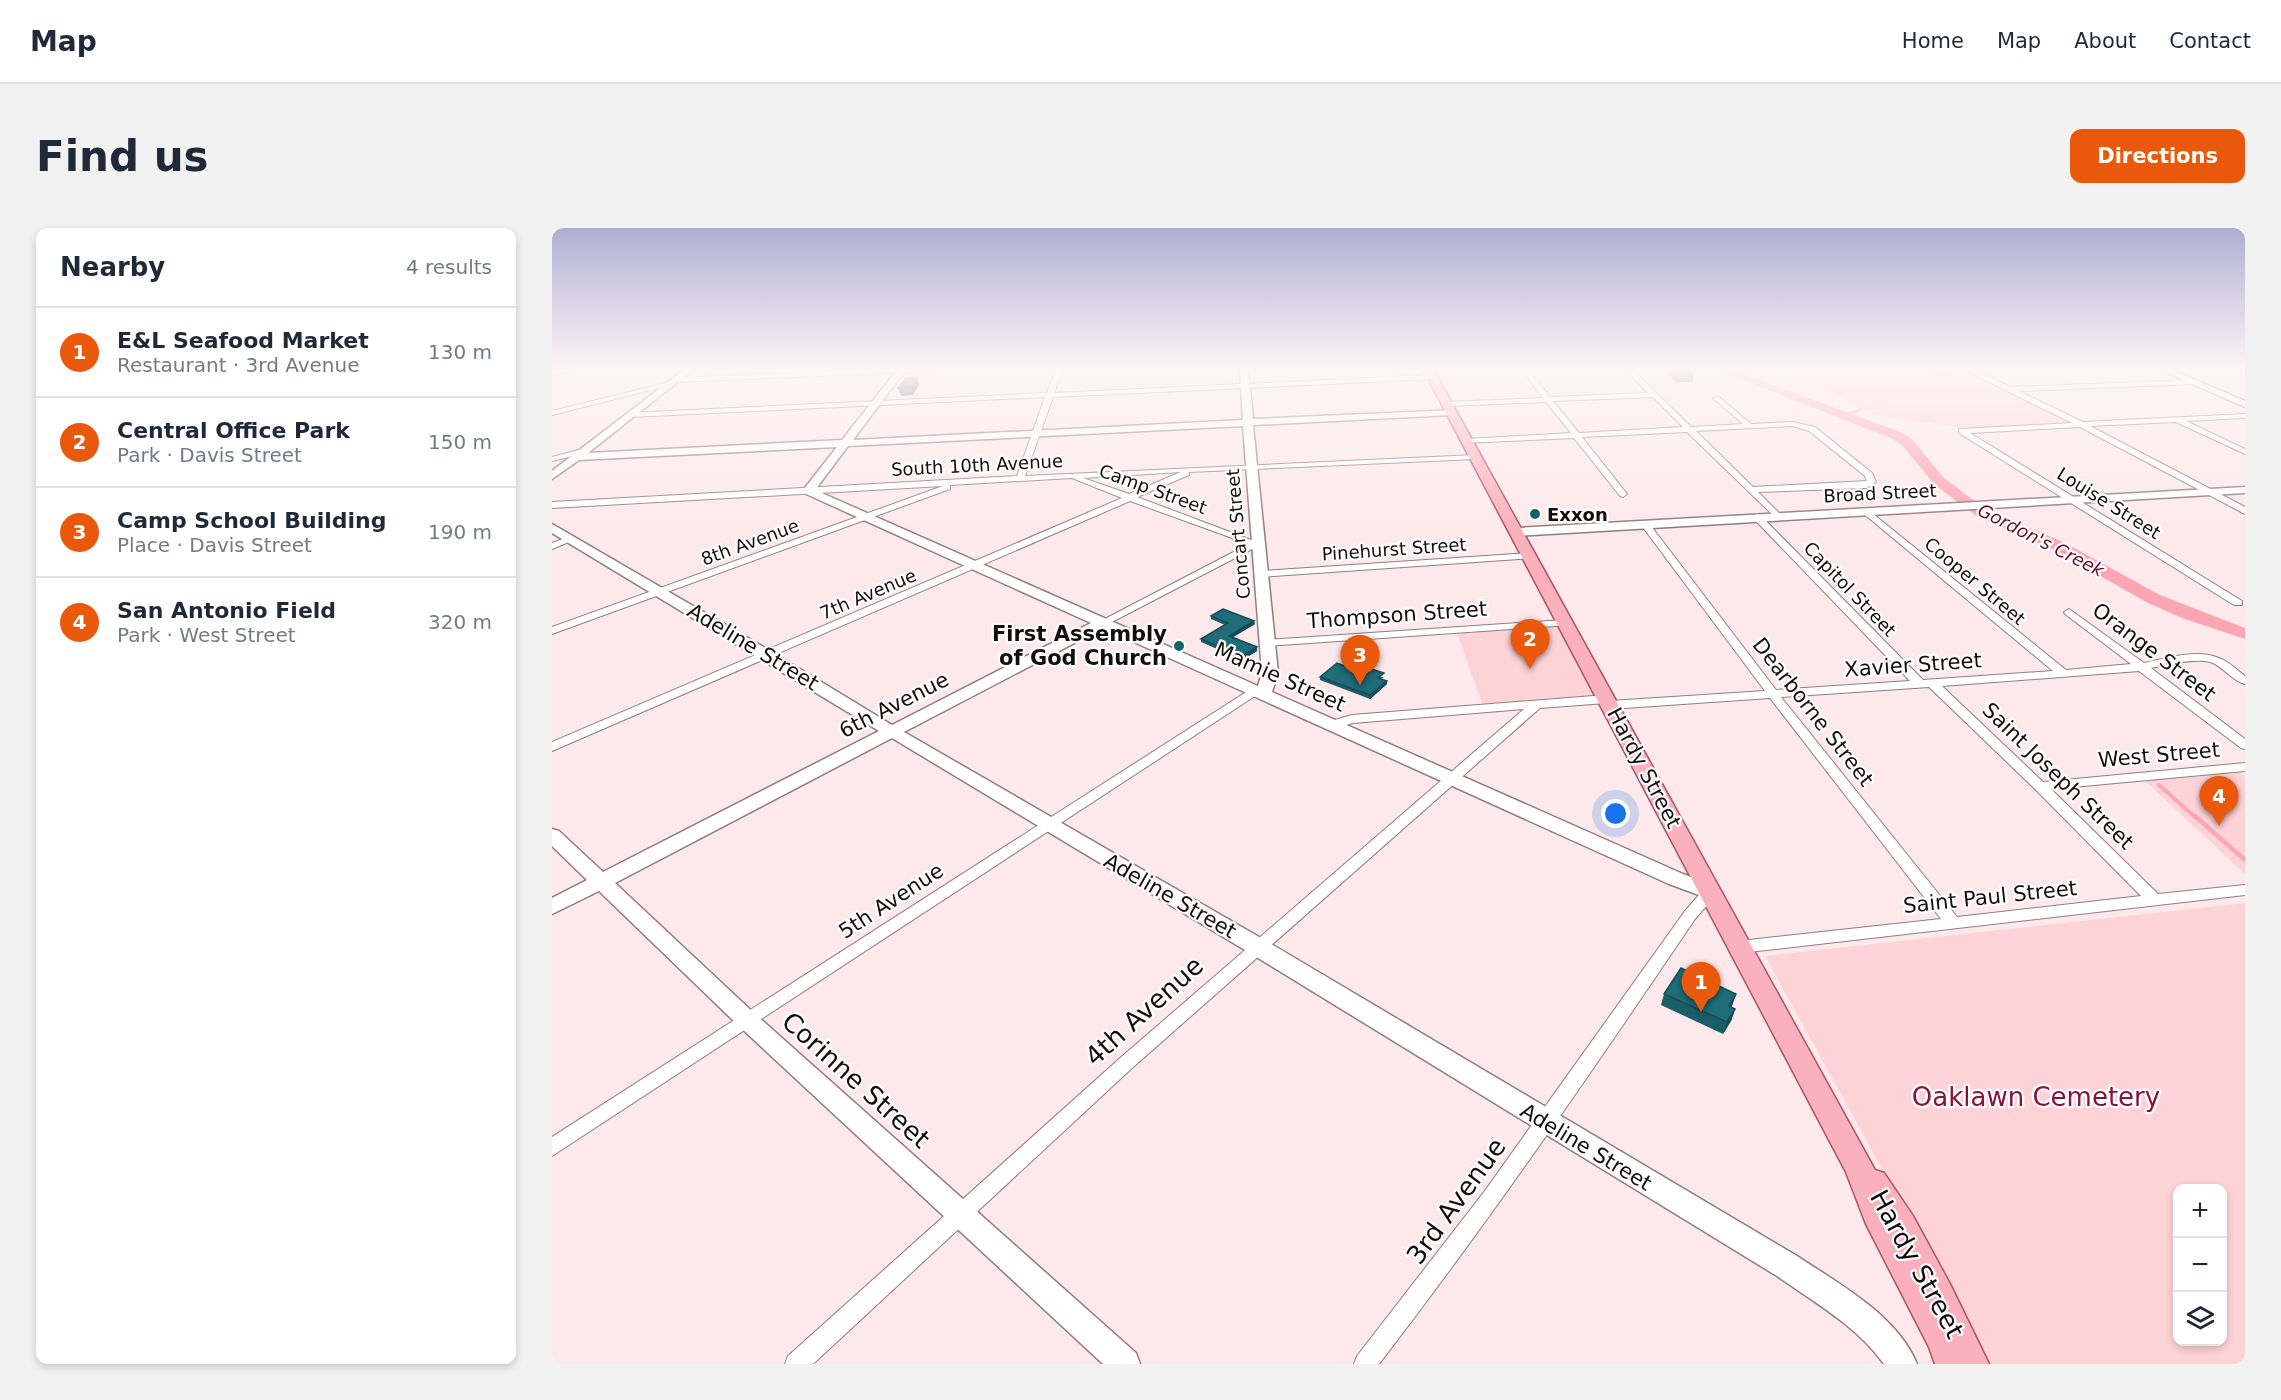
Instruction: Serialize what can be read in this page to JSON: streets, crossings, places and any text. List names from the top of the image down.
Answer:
{
  "streets": {
    "main road": ["Hardy Street"],
    "street": [
      "South 10th Avenue",
      "Camp Street",
      "Broad Street",
      "Louise Street",
      "Concart Street",
      "8th Avenue",
      "Pinehurst Street",
      "Cooper Street",
      "Capitol Street",
      "7th Avenue",
      "Thompson Street",
      "Adeline Street",
      "Orange Street",
      "Xavier Street",
      "Mamie Street",
      "6th Avenue",
      "Dearborne Street",
      "West Street",
      "Saint Joseph Street",
      "Saint Paul Street",
      "5th Avenue",
      "4th Avenue",
      "Corinne Street",
      "3rd Avenue"
    ]
  },
  "crossings": [
    ["South 10th Avenue", "Camp Street"],
    ["South 10th Avenue", "Concart Street"],
    ["South 10th Avenue", "8th Avenue"],
    ["South 10th Avenue", "7th Avenue"],
    ["South 10th Avenue", "Mamie Street"],
    ["South 10th Avenue", "Hardy Street"],
    ["Camp Street", "Concart Street"],
    ["Camp Street", "7th Avenue"],
    ["Camp Street", "6th Avenue"],
    ["Broad Street", "Louise Street"],
    ["Broad Street", "Cooper Street"],
    ["Broad Street", "Capitol Street"],
    ["Broad Street", "Dearborne Street"],
    ["Broad Street", "Hardy Street"],
    ["Concart Street", "Pinehurst Street"],
    ["Concart Street", "Thompson Street"],
    ["Concart Street", "Mamie Street"],
    ["Concart Street", "6th Avenue"],
    ["Concart Street", "5th Avenue"],
    ["8th Avenue", "Adeline Street"],
    ["8th Avenue", "Mamie Street"],
    ["Pinehurst Street", "Hardy Street"],
    ["Cooper Street", "Xavier Street"],
    ["Capitol Street", "Xavier Street"],
    ["Capitol Street", "Saint Joseph Street"],
    ["7th Avenue", "Adeline Street"],
    ["7th Avenue", "Mamie Street"],
    ["Thompson Street", "Hardy Street"],
    ["Adeline Street", "6th Avenue"],
    ["Adeline Street", "5th Avenue"],
    ["Adeline Street", "4th Avenue"],
    ["Adeline Street", "3rd Avenue"],
    ["Orange Street", "Xavier Street"],
    ["Xavier Street", "Dearborne Street"],
    ["Xavier Street", "Hardy Street"],
    ["Xavier Street", "Saint Joseph Street"],
    ["Mamie Street", "6th Avenue"],
    ["Mamie Street", "Hardy Street"],
    ["Mamie Street", "5th Avenue"],
    ["Mamie Street", "4th Avenue"],
    ["Mamie Street", "3rd Avenue"],
    ["6th Avenue", "Corinne Street"],
    ["Dearborne Street", "Saint Paul Street"],
    ["West Street", "Saint Joseph Street"],
    ["Hardy Street", "Saint Paul Street"],
    ["Hardy Street", "3rd Avenue"],
    ["Saint Joseph Street", "Saint Paul Street"],
    ["5th Avenue", "Corinne Street"],
    ["4th Avenue", "Corinne Street"]
  ],
  "water": ["Gordon's Creek"],
  "parks": ["Oaklawn Cemetery"],
  "places": ["Exxon", "First Assembly of God Church"],
  "page": {
    "header": "Map",
    "nav": [
      "Home",
      "Map",
      "About",
      "Contact"
    ],
    "buttons": "Directions",
    "title": "Find us",
    "heading": ["Nearby", "4 results"],
    "list": [
      {
        "mark": "1",
        "name": "E&L Seafood Market",
        "note": "Restaurant · 3rd Avenue",
        "value": "130 m"
      },
      {
        "mark": "2",
        "name": "Central Office Park",
        "note": "Park · Davis Street",
        "value": "150 m"
      },
      {
        "mark": "3",
        "name": "Camp School Building",
        "note": "Place · Davis Street",
        "value": "190 m"
      },
      {
        "mark": "4",
        "name": "San Antonio Field",
        "note": "Park · West Street",
        "value": "320 m"
      }
    ],
    "pins": [
      "2",
      "3",
      "4",
      "1"
    ],
    "map_buttons": ["+", "−"]
  }
}
